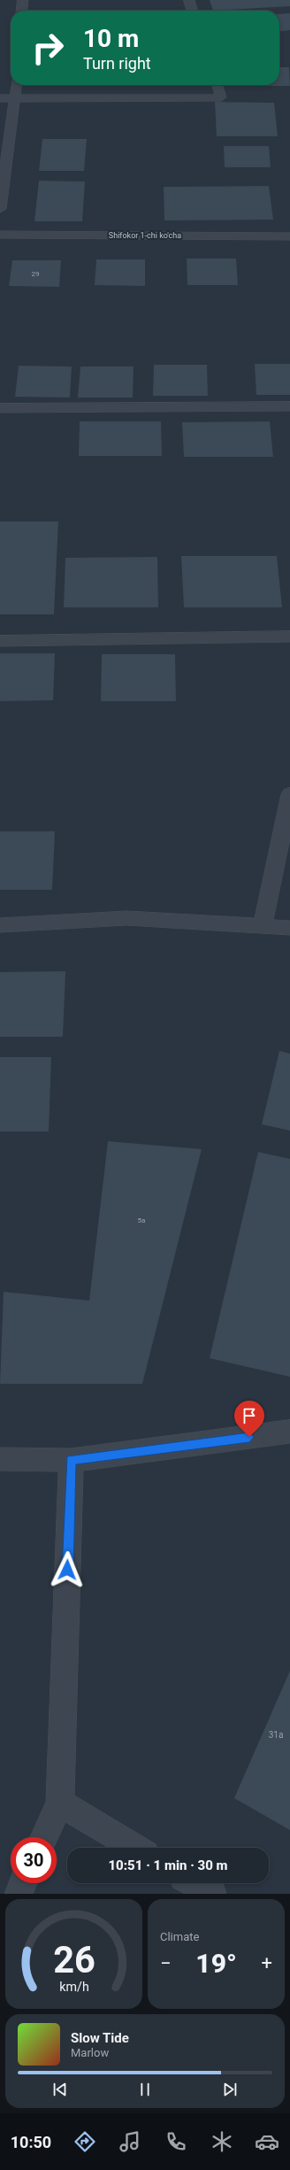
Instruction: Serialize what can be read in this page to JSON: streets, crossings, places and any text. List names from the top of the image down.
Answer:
{
  "streets": {
    "street": ["Shifokor 1-chi ko'cha"]
  },
  "house_numbers": ["29", "5а", "31а"],
  "page": {
    "turn": ["10 m", "Turn right"],
    "limit": "30",
    "trip": "10:51 · 1 min · 30 m",
    "tile": "Climate",
    "heat": ["−", "19°", "+"],
    "song": ["Slow Tide", "Marlow"],
    "tabs": "10:50",
    "gauge": ["26", "km/h"]
  }
}
